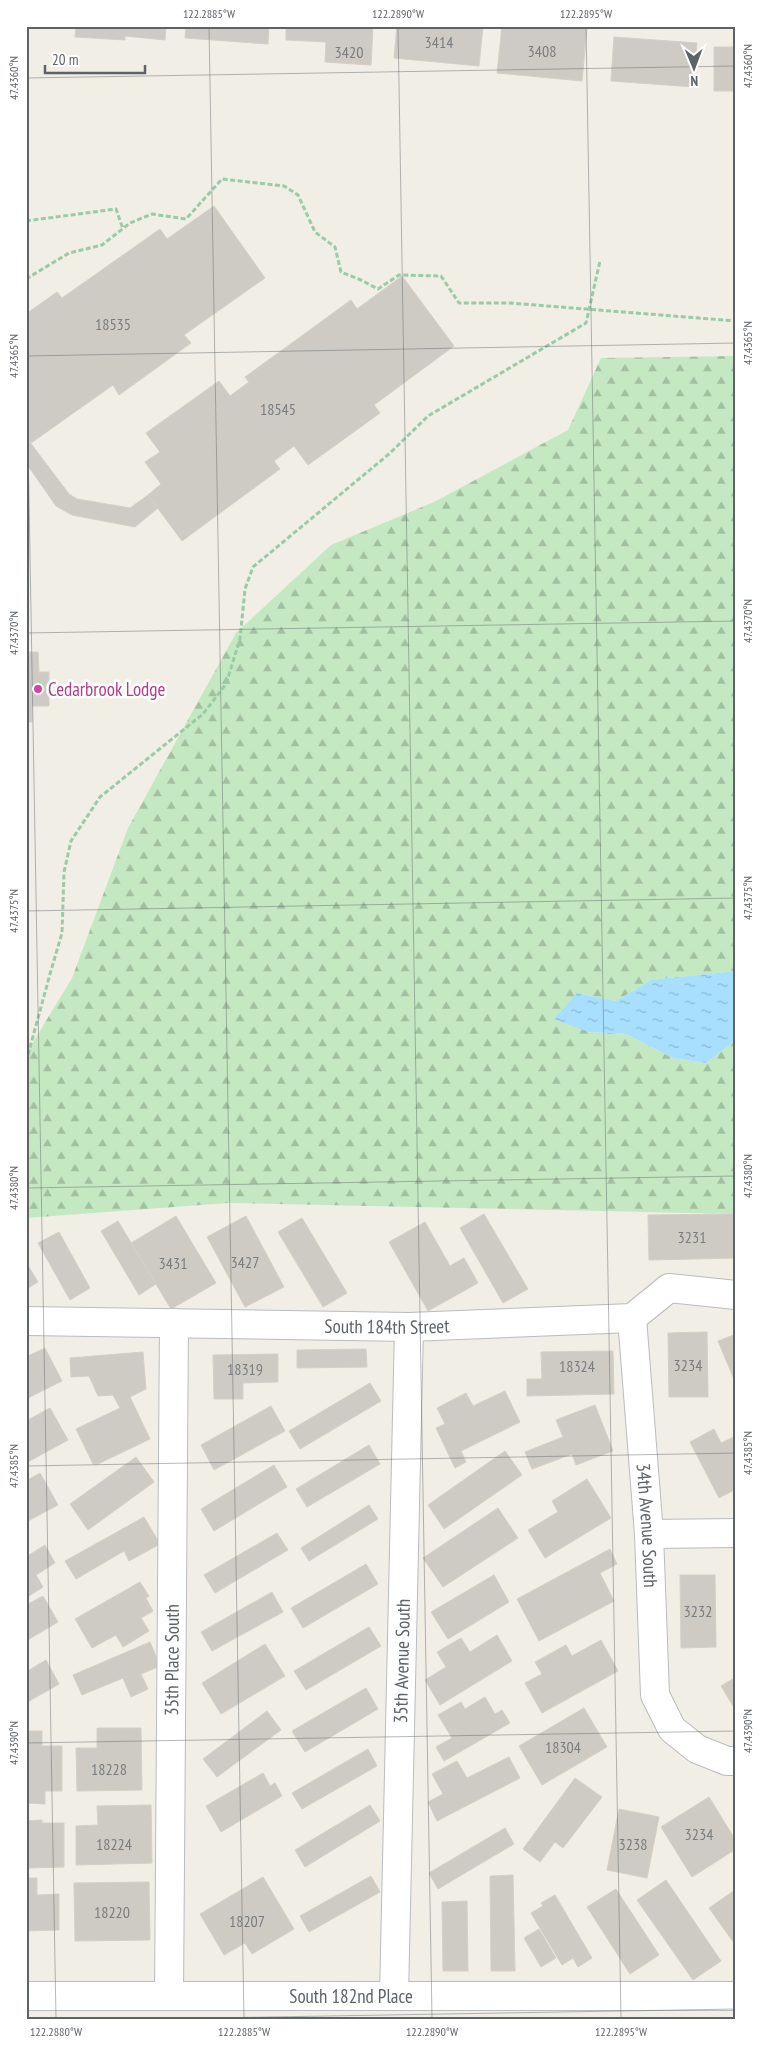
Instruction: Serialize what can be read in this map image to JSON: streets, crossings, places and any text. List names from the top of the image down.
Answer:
{
  "streets": {
    "street": [
      "South 184th Street",
      "34th Avenue South",
      "35th Place South",
      "35th Avenue South",
      "South 182nd Place"
    ]
  },
  "crossings": [
    ["South 184th Street", "34th Avenue South"],
    ["South 184th Street", "35th Place South"],
    ["South 184th Street", "35th Avenue South"],
    ["35th Place South", "South 182nd Place"],
    ["35th Avenue South", "South 182nd Place"]
  ],
  "places": ["Cedarbrook Lodge"],
  "house_numbers": [
    "3414",
    "3408",
    "3420",
    "18535",
    "18545",
    "3231",
    "3427",
    "3431",
    "3234",
    "18324",
    "18319",
    "3232",
    "18304",
    "18228",
    "3234",
    "18224",
    "3238",
    "18220",
    "18207"
  ],
  "scale_bar": "20 m",
  "north": "bottom",
  "coordinates": [
    "122.2885°W",
    "122.2890°W",
    "122.2895°W",
    "47.4360°N",
    "47.4365°N",
    "47.4370°N",
    "47.4375°N",
    "47.4380°N",
    "47.4385°N",
    "47.4390°N",
    "122.2880°W"
  ]
}
